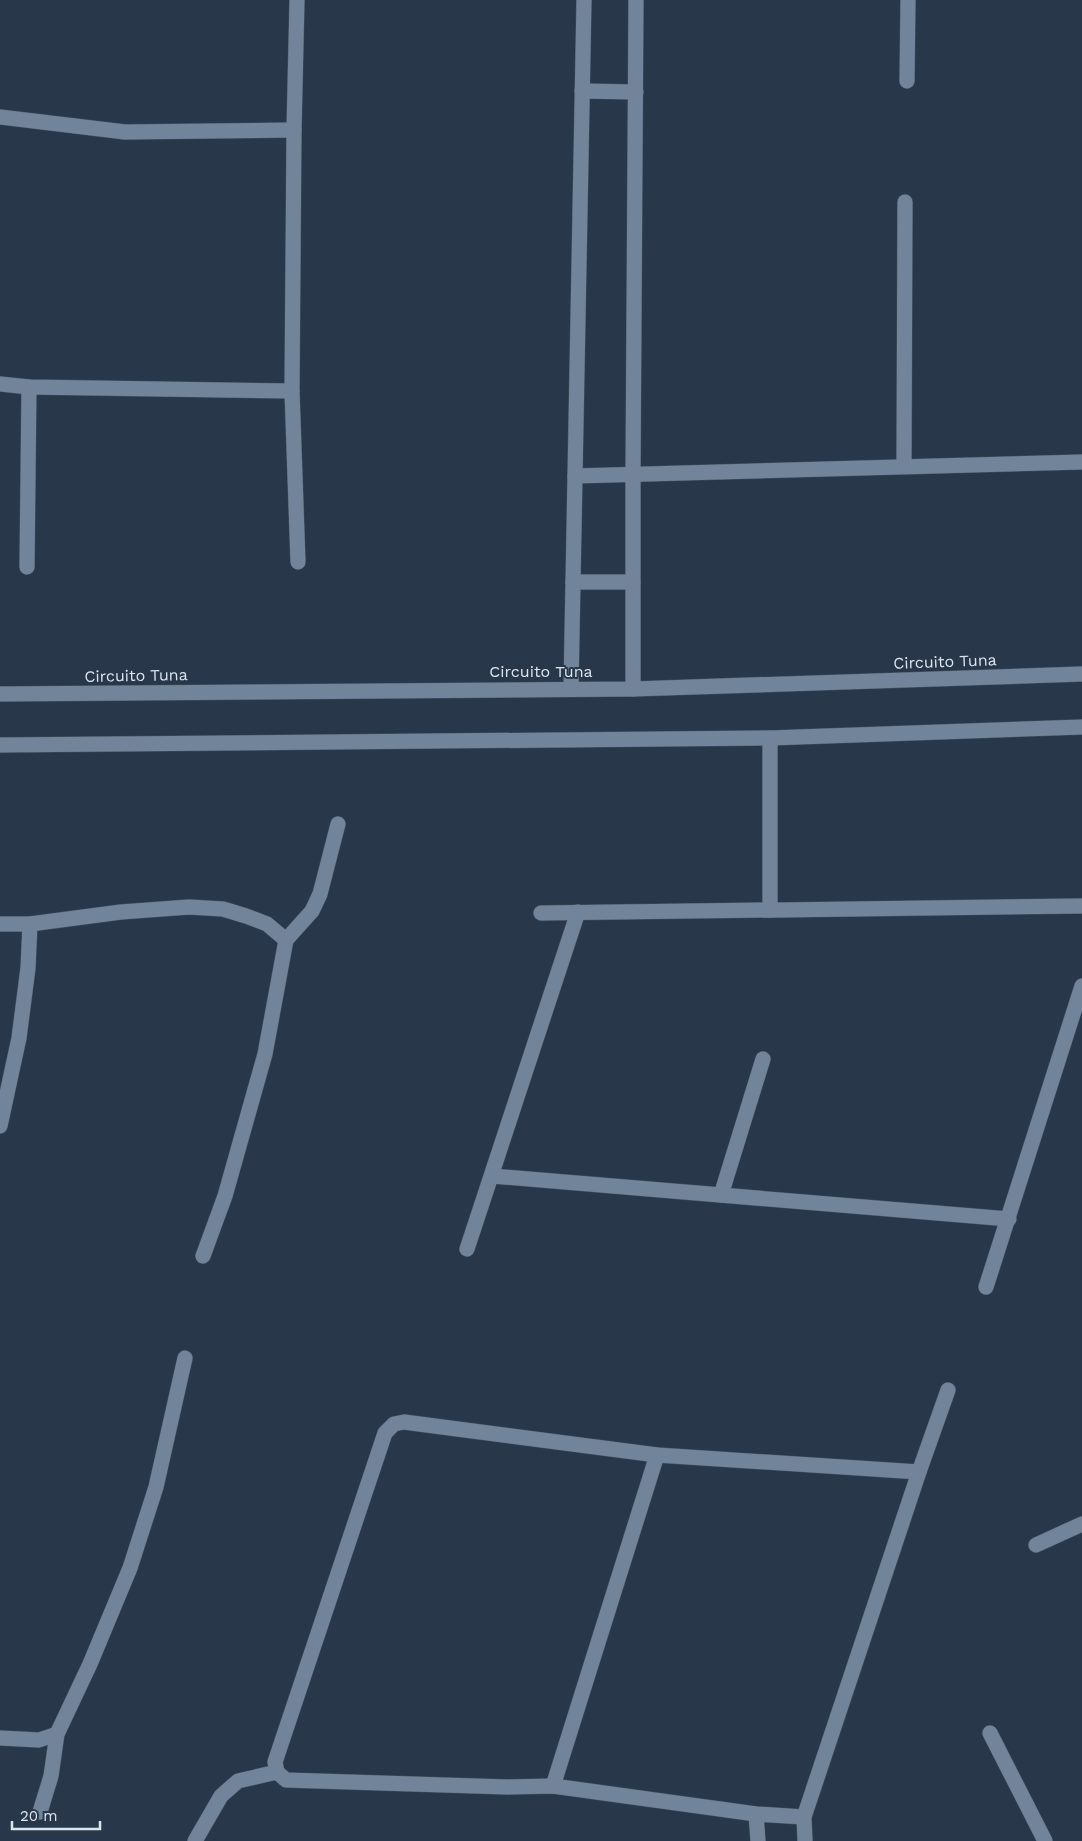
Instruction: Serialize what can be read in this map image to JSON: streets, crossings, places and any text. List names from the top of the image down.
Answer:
{
  "streets": {
    "street": ["Circuito Tuna"]
  },
  "scale_bar": "20 m"
}
